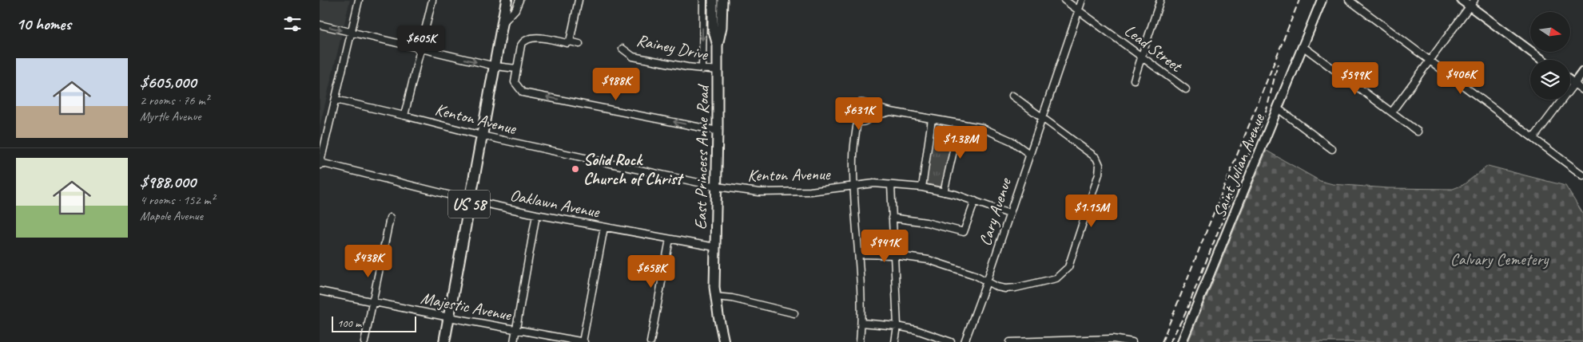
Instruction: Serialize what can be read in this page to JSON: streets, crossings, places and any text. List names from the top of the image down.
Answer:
{
  "streets": {
    "main road": ["East Princess Anne Road", "US 58"],
    "street": [
      "Rainey Drive",
      "Lead Street",
      "Kenton Avenue",
      "Saint Julian Avenue",
      "Oaklawn Avenue",
      "Cary Avenue",
      "Majestic Avenue"
    ]
  },
  "crossings": [
    ["Rainey Drive", "East Princess Anne Road"],
    ["Lead Street", "Cary Avenue"],
    ["Kenton Avenue", "East Princess Anne Road"],
    ["Kenton Avenue", "US 58"],
    ["Kenton Avenue", "Cary Avenue"],
    ["East Princess Anne Road", "Oaklawn Avenue"],
    ["Oaklawn Avenue", "US 58"],
    ["US 58", "Majestic Avenue"]
  ],
  "parks": ["Calvary Cemetery"],
  "places": ["Solid Rock Church of Christ"],
  "scale_bar": "100 m",
  "north": "right",
  "page": {
    "heading": "10 homes",
    "price": [
      "$605K",
      "$406K",
      "$599K",
      "$988K",
      "$631K",
      "$1.38M",
      "$1.15M",
      "$941K",
      "$438K",
      "$658K"
    ],
    "list": [
      {
        "name": "$605,000",
        "note": "2 rooms · 76 m² · Myrtle Avenue"
      },
      {
        "name": "$988,000",
        "note": "4 rooms · 152 m² · Mapole Avenue"
      }
    ],
    "scale": "100 m"
  }
}
